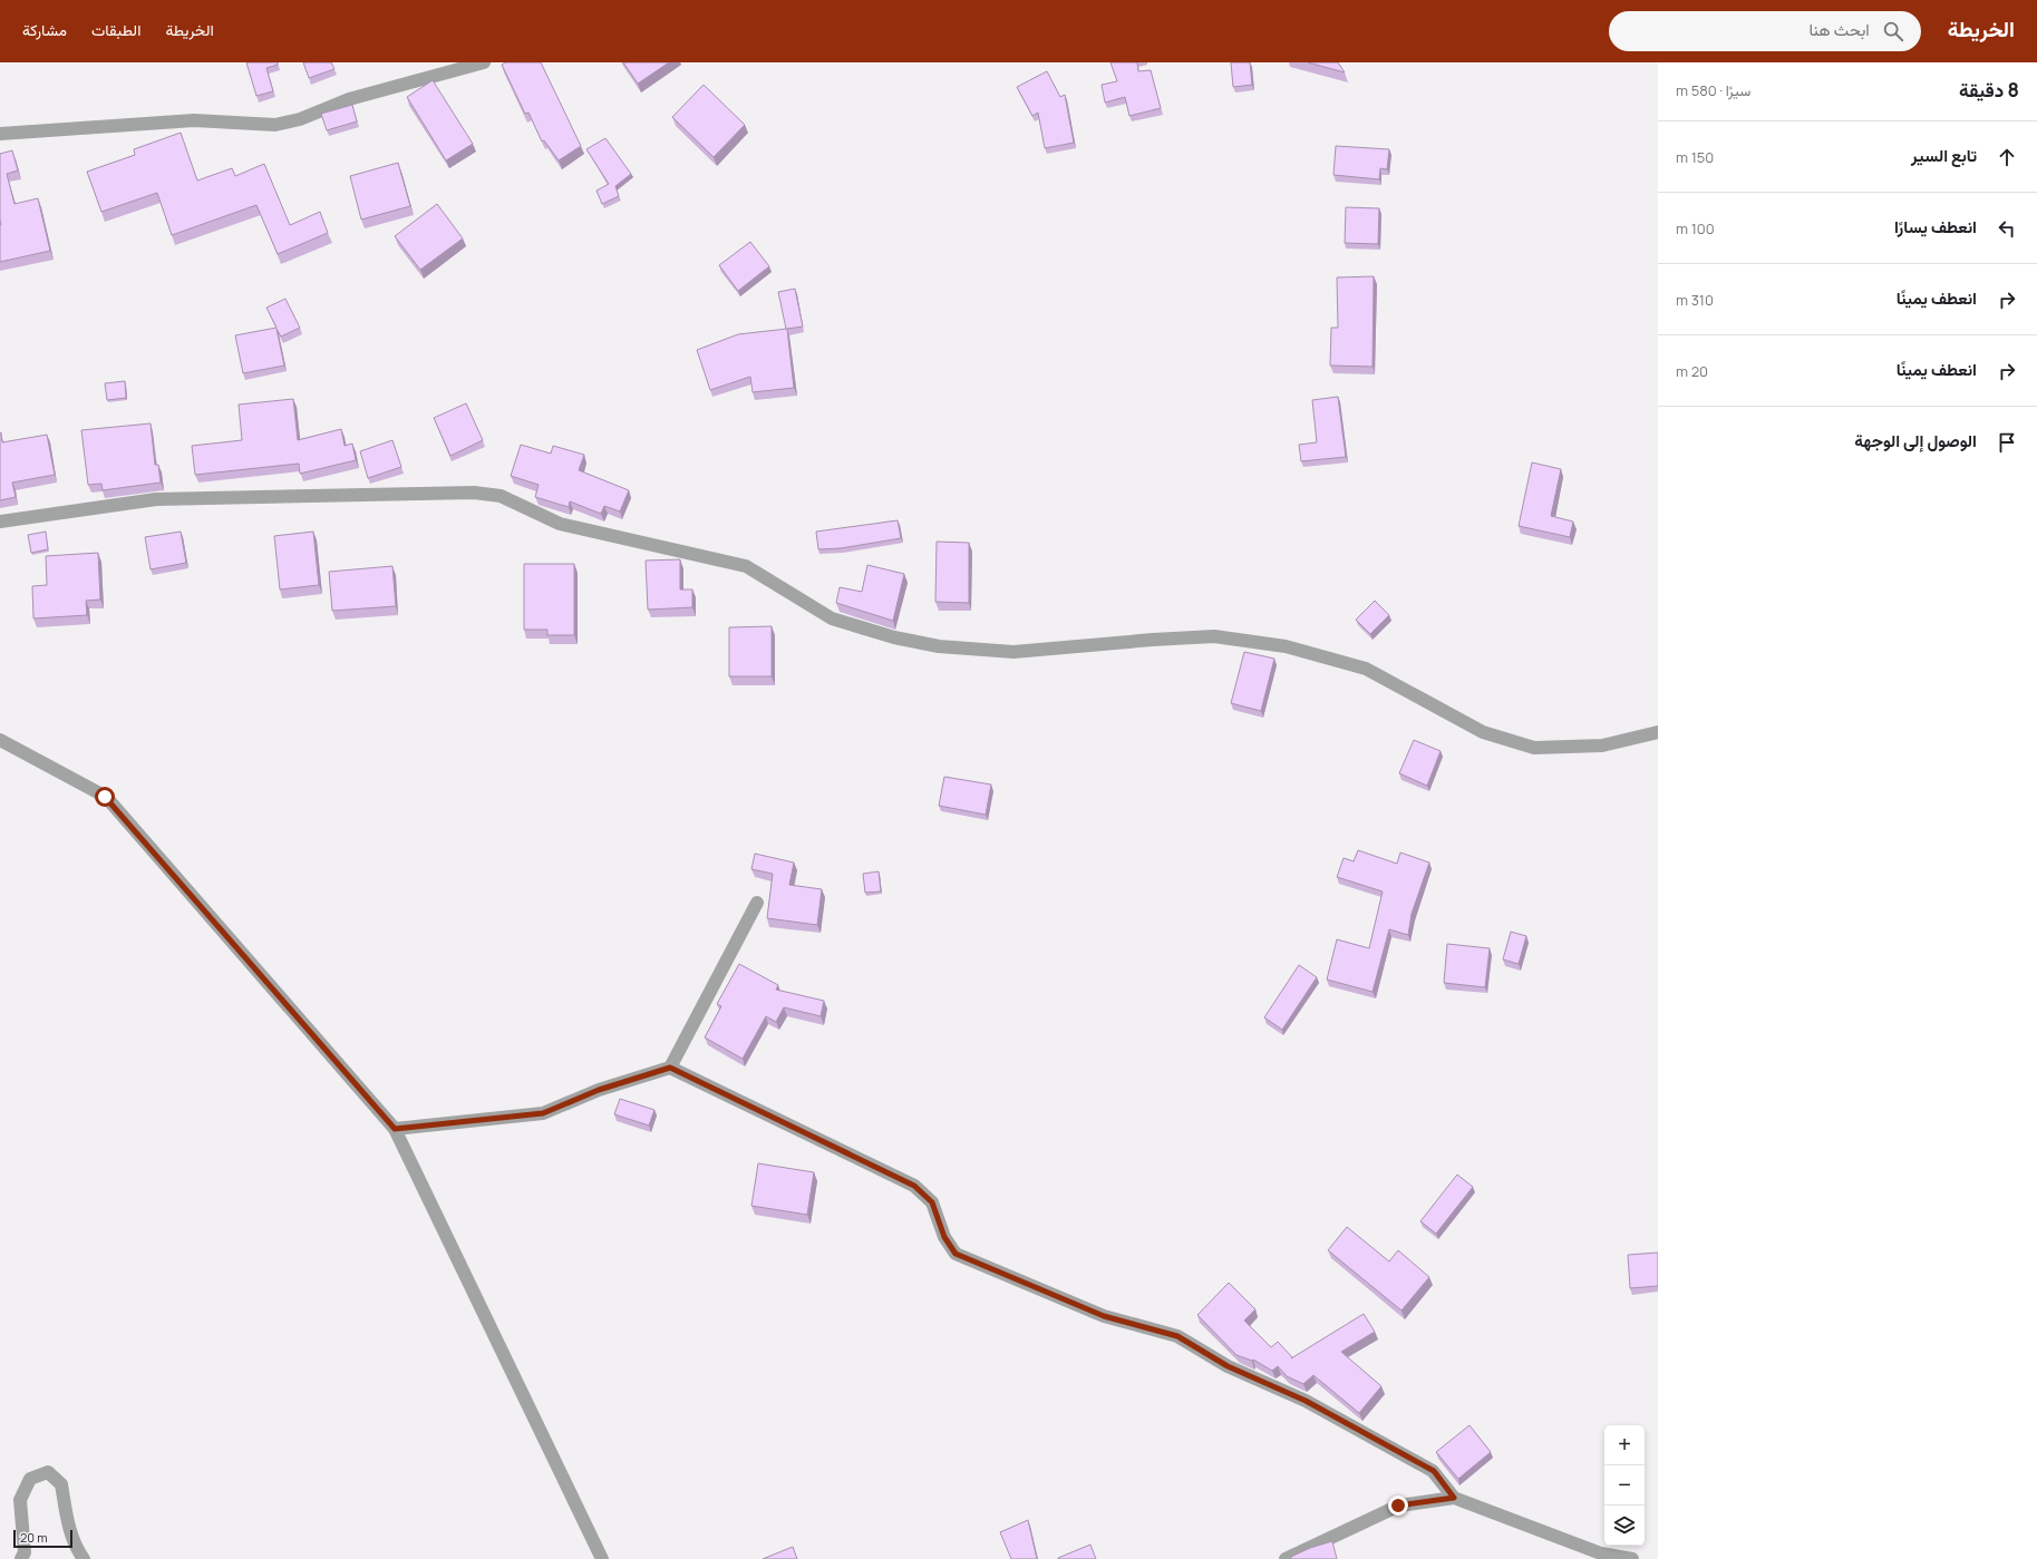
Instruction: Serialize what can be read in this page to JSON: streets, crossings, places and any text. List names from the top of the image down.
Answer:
{
  "scale_bar": "20 m",
  "page": {
    "header": "الخريطة",
    "search": "ابحث هنا",
    "nav": ["الخريطة", "الطبقات", "مشاركة"],
    "heading": ["8 دقيقة", "سيرًا · 580 m"],
    "list": [
      ["تابع السير", "150 m"],
      ["انعطف يسارًا", "100 m"],
      ["انعطف يمينًا", "310 m"],
      ["انعطف يمينًا", "20 m"],
      "الوصول إلى الوجهة"
    ],
    "map_buttons": ["+", "−"],
    "scale": "20 m"
  }
}
